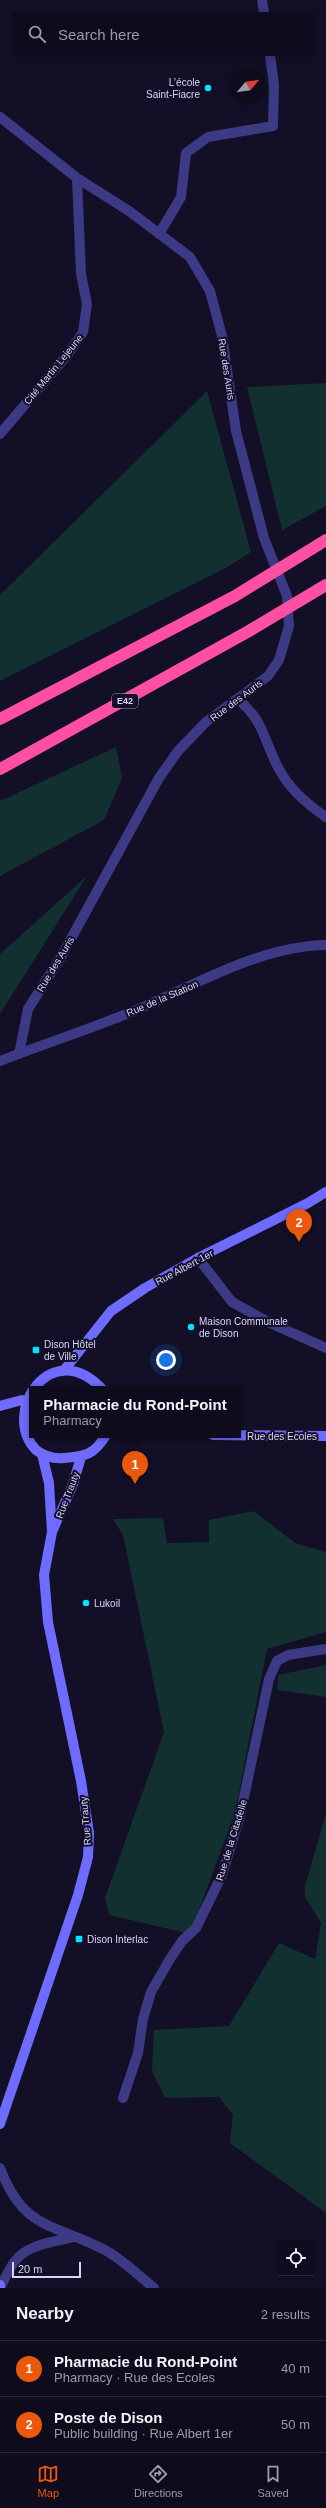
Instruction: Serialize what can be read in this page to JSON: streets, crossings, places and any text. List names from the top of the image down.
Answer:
{
  "streets": {
    "highway": ["E42"],
    "main road": ["Rue Albert 1er", "Rue des Ecoles", "Rue Trauty"],
    "street": [
      "Cité Martin Lejeune",
      "Rue des Auris",
      "Rue de la Station",
      "Rue de la Citadelle"
    ]
  },
  "crossings": [
    ["Cité Martin Lejeune", "Rue des Auris"],
    ["Rue des Auris", "Rue de la Station"],
    ["Rue Albert 1er", "Rue Trauty"]
  ],
  "places": {
    "other": ["L’école Saint-Fiacre", "Maison Communale de Dison", "Lukoil"],
    "transit": ["Dison Hôtel de Ville", "Dison Interlac"]
  },
  "scale_bar": "20 m",
  "north": "top right",
  "page": {
    "search": "Search here",
    "pins": ["2", "1"],
    "popup": ["Pharmacie du Rond-Point", "Pharmacy"],
    "scale": "20 m",
    "heading": ["Nearby", "2 results"],
    "list": [
      {
        "mark": "1",
        "name": "Pharmacie du Rond-Point",
        "note": "Pharmacy · Rue des Ecoles",
        "value": "40 m"
      },
      {
        "mark": "2",
        "name": "Poste de Dison",
        "note": "Public building · Rue Albert 1er",
        "value": "50 m"
      }
    ],
    "nav": ["Map", "Directions", "Saved"]
  }
}
